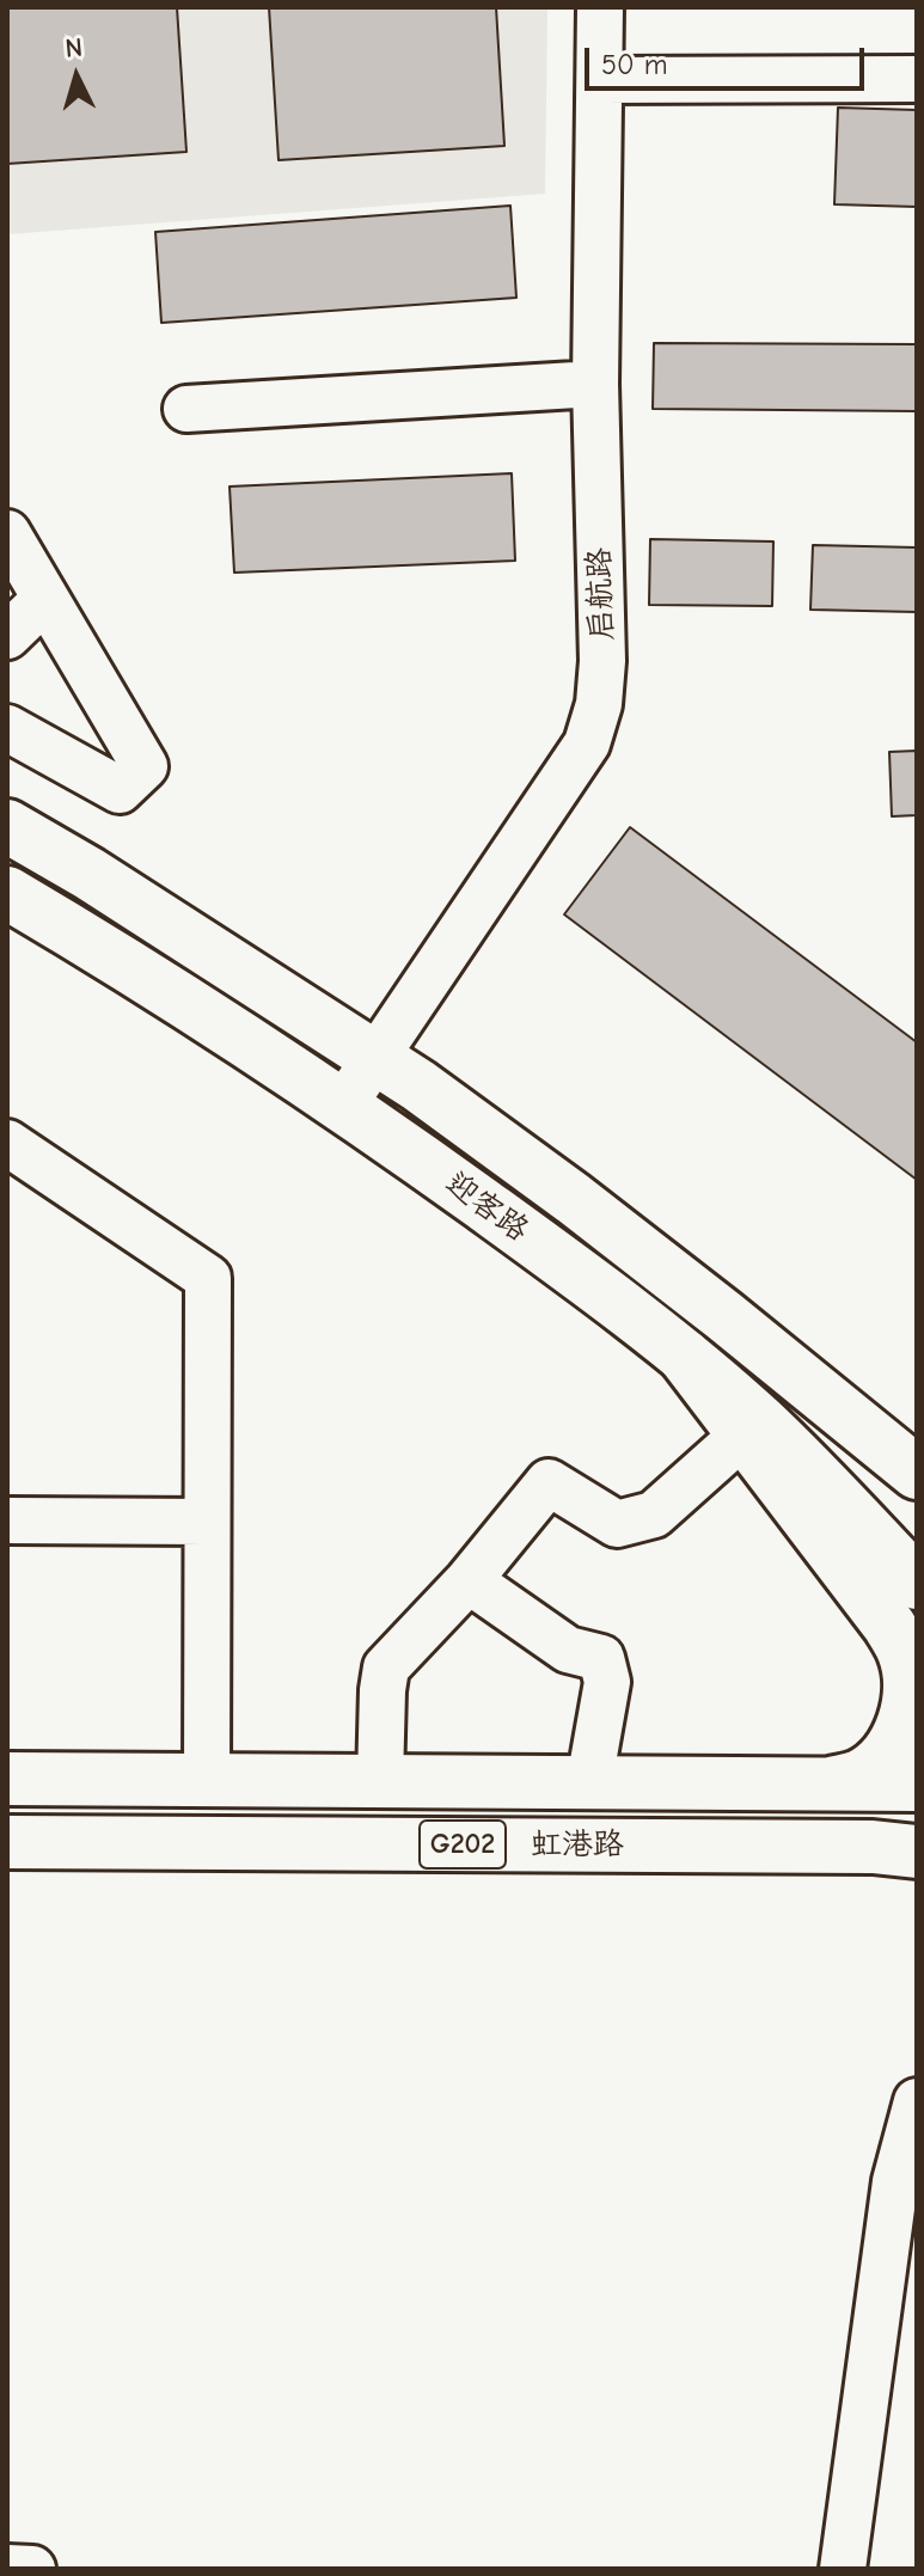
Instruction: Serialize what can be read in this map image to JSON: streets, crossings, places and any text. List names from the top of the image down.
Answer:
{
  "streets": {
    "main road": ["迎客路", "G202", "虹港路"],
    "street": ["启航路"]
  },
  "crossings": [
    ["启航路", "迎客路"]
  ],
  "scale_bar": "50 m",
  "north": "top"
}
